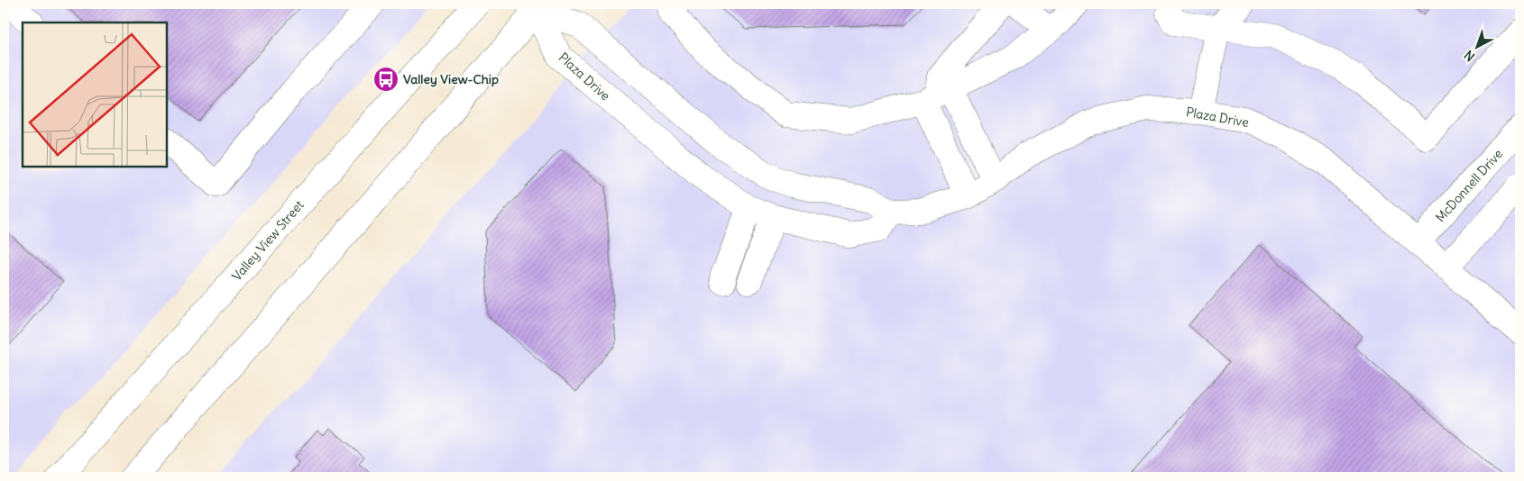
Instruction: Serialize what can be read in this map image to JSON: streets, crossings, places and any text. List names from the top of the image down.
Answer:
{
  "streets": {
    "street": ["Plaza Drive", "McDonnell Drive", "Valley View Street"]
  },
  "crossings": [
    ["Plaza Drive", "McDonnell Drive"]
  ],
  "places": {
    "bus stop": ["Valley View-Chip"]
  },
  "north": "bottom left"
}
